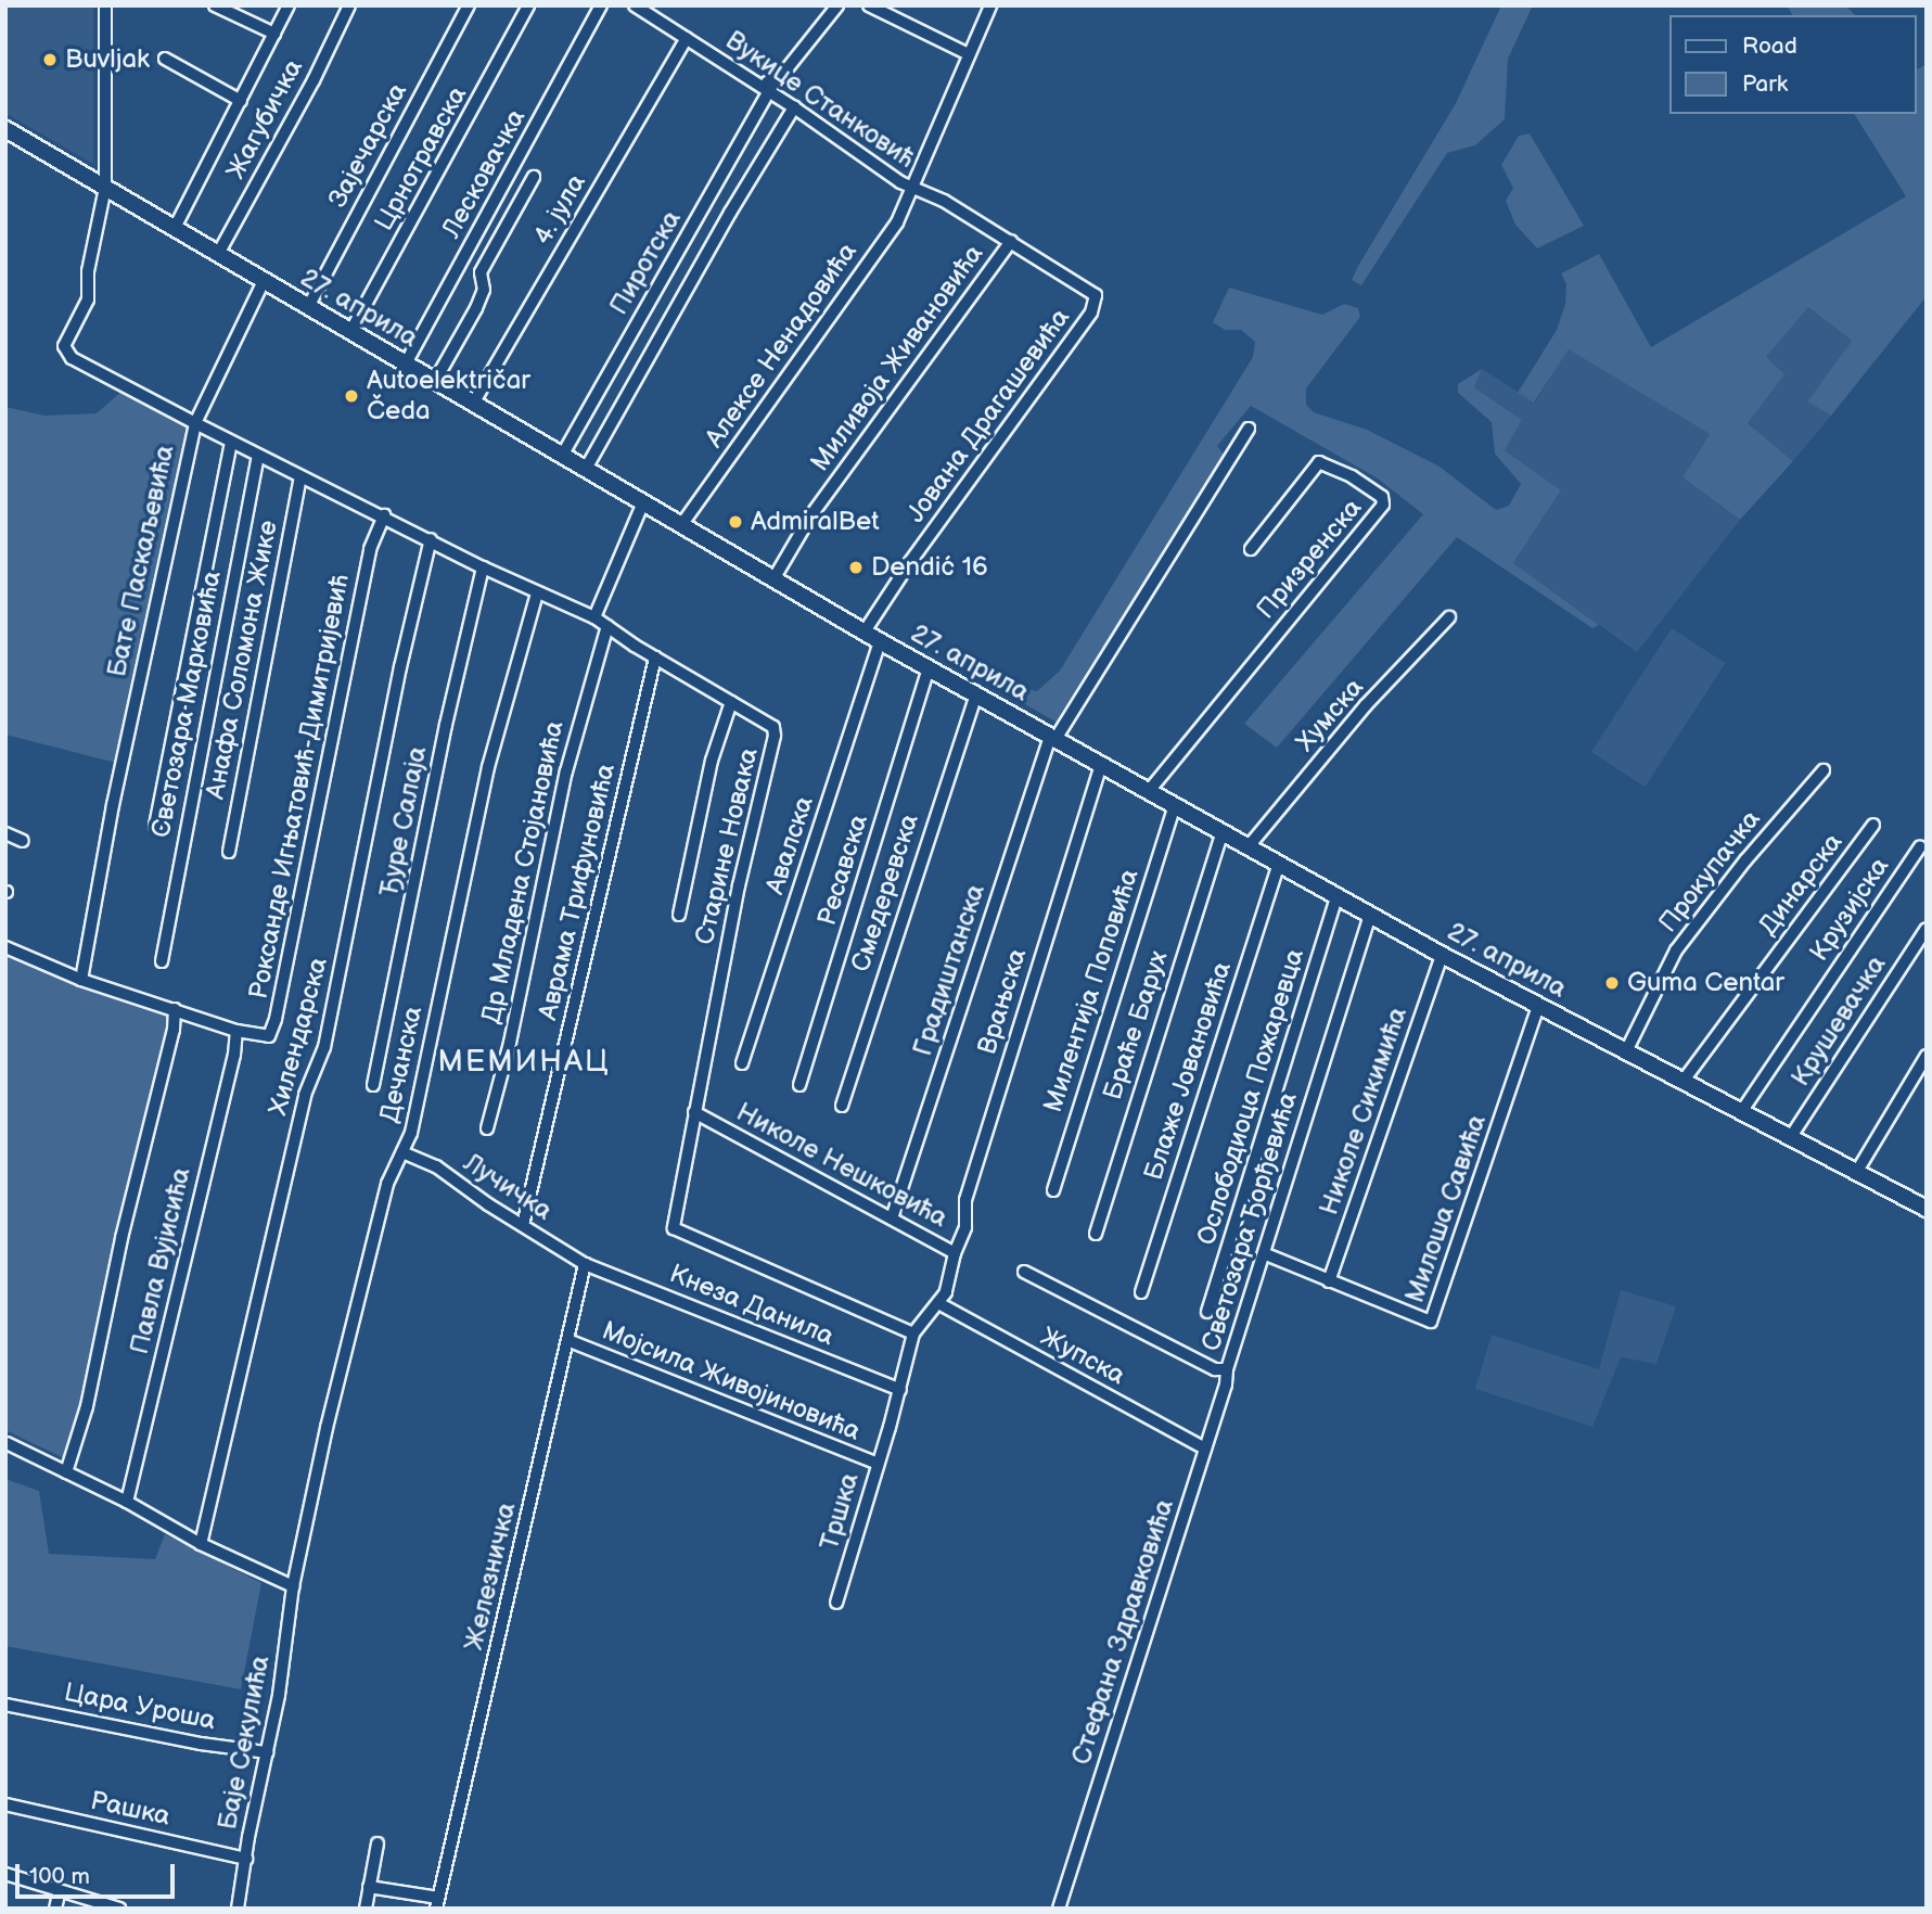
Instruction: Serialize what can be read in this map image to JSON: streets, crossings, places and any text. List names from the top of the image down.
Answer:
{
  "streets": {
    "main road": ["27. априла"],
    "street": [
      "Вукице Станковић",
      "Жагубичка",
      "Зајечарска",
      "Црнотравска",
      "Лесковачка",
      "4. јула",
      "Пиротска",
      "Алексе Ненадовића",
      "Миливоја Живановића",
      "Јована Драгашевића",
      "Призренска",
      "Бате Паскаљевића",
      "Анафа Соломона Жике",
      "Светозара Марковића",
      "Хумска",
      "Роксанде Игњатовић-Димитријевић",
      "Ђуре Салаја",
      "Авалска",
      "Старине Новака",
      "Ресавска",
      "Прокупачка",
      "Др Младена Стојановића",
      "Динарска",
      "Аврама Трифуновића",
      "Смедеревска",
      "Крузијска",
      "Градиштанска",
      "Милентија Поповића",
      "Врањска",
      "Крушевачка",
      "Браће Барух",
      "Хилендарска",
      "Дечанска",
      "Блаже Јовановића",
      "Ослободиоца Пожаревца",
      "Николе Сикимића",
      "Николе Нешковића",
      "Лучичка",
      "Милоша Савића",
      "Светозара Ђорђевића",
      "Павла Вујисића",
      "Кнеза Данила",
      "Жупска",
      "Мојсила Живојиновића",
      "Тршка",
      "Железничка",
      "Стефана Здравковића",
      "Цара Уроша",
      "Баје Секулића",
      "Рашка"
    ]
  },
  "crossings": [
    ["Вукице Станковић", "4. јула"],
    ["Вукице Станковић", "Пиротска"],
    ["Вукице Станковић", "Алексе Ненадовића"],
    ["Вукице Станковић", "Миливоја Живановића"],
    ["Вукице Станковић", "Јована Драгашевића"],
    ["Жагубичка", "27. априла"],
    ["Зајечарска", "27. априла"],
    ["Црнотравска", "27. априла"],
    ["Лесковачка", "27. априла"],
    ["4. јула", "27. априла"],
    ["Пиротска", "27. априла"],
    ["27. априла", "Алексе Ненадовића"],
    ["27. априла", "Миливоја Живановића"],
    ["27. априла", "Јована Драгашевића"],
    ["27. априла", "Призренска"],
    ["27. априла", "Бате Паскаљевића"],
    ["27. априла", "Хумска"],
    ["27. априла", "Авалска"],
    ["27. априла", "Ресавска"],
    ["27. априла", "Прокупачка"],
    ["27. априла", "Динарска"],
    ["27. априла", "Смедеревска"],
    ["27. априла", "Крузијска"],
    ["27. априла", "Градиштанска"],
    ["27. априла", "Милентија Поповића"],
    ["27. априла", "Врањска"],
    ["27. априла", "Крушевачка"],
    ["27. априла", "Браће Барух"],
    ["27. априла", "Блаже Јовановића"],
    ["27. априла", "Ослободиоца Пожаревца"],
    ["27. априла", "Николе Сикимића"],
    ["27. априла", "Милоша Савића"],
    ["27. априла", "Светозара Ђорђевића"],
    ["Бате Паскаљевића", "Старине Новака"],
    ["Анафа Соломона Жике", "Старине Новака"],
    ["Светозара Марковића", "Старине Новака"],
    ["Роксанде Игњатовић-Димитријевић", "Старине Новака"],
    ["Роксанде Игњатовић-Димитријевић", "Павла Вујисића"],
    ["Ђуре Салаја", "Старине Новака"],
    ["Старине Новака", "Др Младена Стојановића"],
    ["Старине Новака", "Аврама Трифуновића"],
    ["Старине Новака", "Хилендарска"],
    ["Старине Новака", "Дечанска"],
    ["Старине Новака", "Николе Нешковића"],
    ["Аврама Трифуновића", "Лучичка"],
    ["Градиштанска", "Николе Нешковића"],
    ["Врањска", "Николе Нешковића"],
    ["Дечанска", "Лучичка"],
    ["Дечанска", "Баје Секулића"],
    ["Николе Сикимића", "Милоша Савића"],
    ["Николе Нешковића", "Кнеза Данила"],
    ["Николе Нешковића", "Жупска"],
    ["Николе Нешковића", "Тршка"],
    ["Лучичка", "Кнеза Данила"],
    ["Лучичка", "Железничка"],
    ["Светозара Ђорђевића", "Стефана Здравковића"],
    ["Кнеза Данила", "Тршка"],
    ["Кнеза Данила", "Железничка"],
    ["Жупска", "Стефана Здравковића"],
    ["Мојсила Живојиновића", "Тршка"],
    ["Мојсила Живојиновића", "Железничка"],
    ["Цара Уроша", "Баје Секулића"],
    ["Баје Секулића", "Рашка"]
  ],
  "districts": ["МЕМИНАЦ"],
  "places": [
    "Buvljak",
    "Autoelektričar Čeda",
    "AdmiralBet",
    "Dendić 16",
    "Guma Centar"
  ],
  "legend": ["Road", "Park"],
  "scale_bar": "100 m"
}
